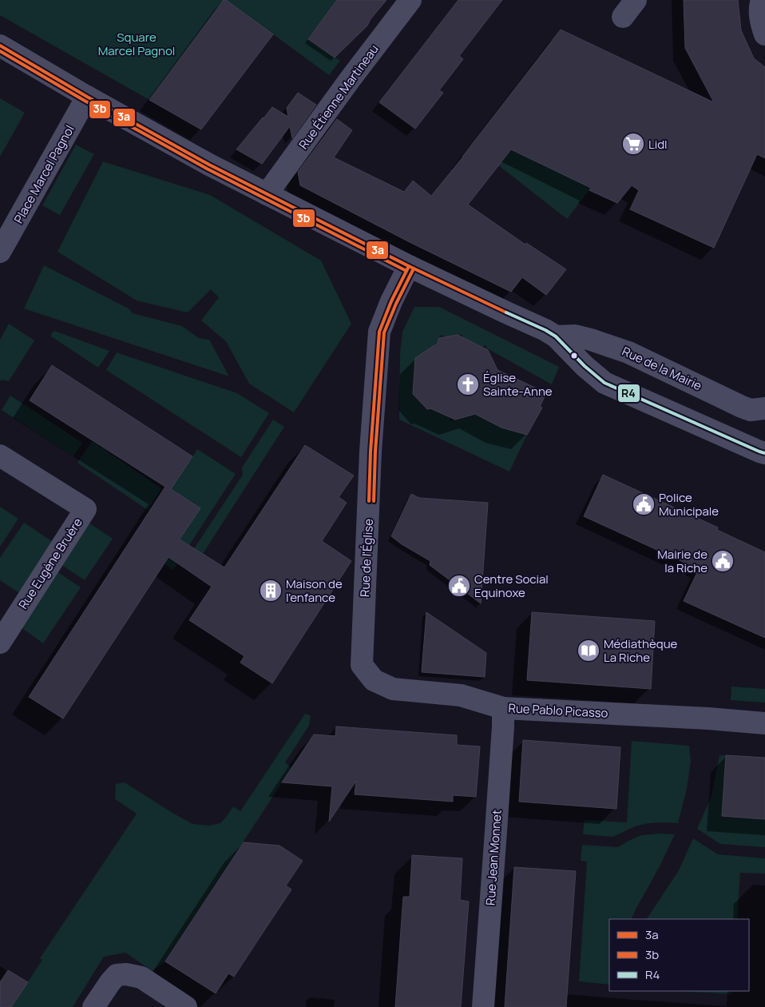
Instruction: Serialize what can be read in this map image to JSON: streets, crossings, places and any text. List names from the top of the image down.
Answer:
{
  "streets": {
    "street": [
      "Rue Étienne Martineau",
      "Place Marcel Pagnol",
      "Rue de la Mairie",
      "Rue de l'Église",
      "Rue Eugène Bruère",
      "Rue Pablo Picasso",
      "Rue Jean Monnet"
    ]
  },
  "crossings": [
    ["Rue de l'Église", "Rue Pablo Picasso"],
    ["Rue Pablo Picasso", "Rue Jean Monnet"]
  ],
  "parks": ["Square Marcel Pagnol"],
  "places": {
    "supermarket": ["Lidl"],
    "church": ["Église Sainte-Anne"],
    "public building": ["Police Municipale", "Mairie de la Riche", "Centre Social Equinoxe"],
    "building": ["Maison de l'enfance"],
    "library": ["Médiathèque La Riche"]
  },
  "lines": ["transit line 3a", "transit line 3b", "transit line R4"],
  "legend": ["3a", "3b", "R4"]
}
